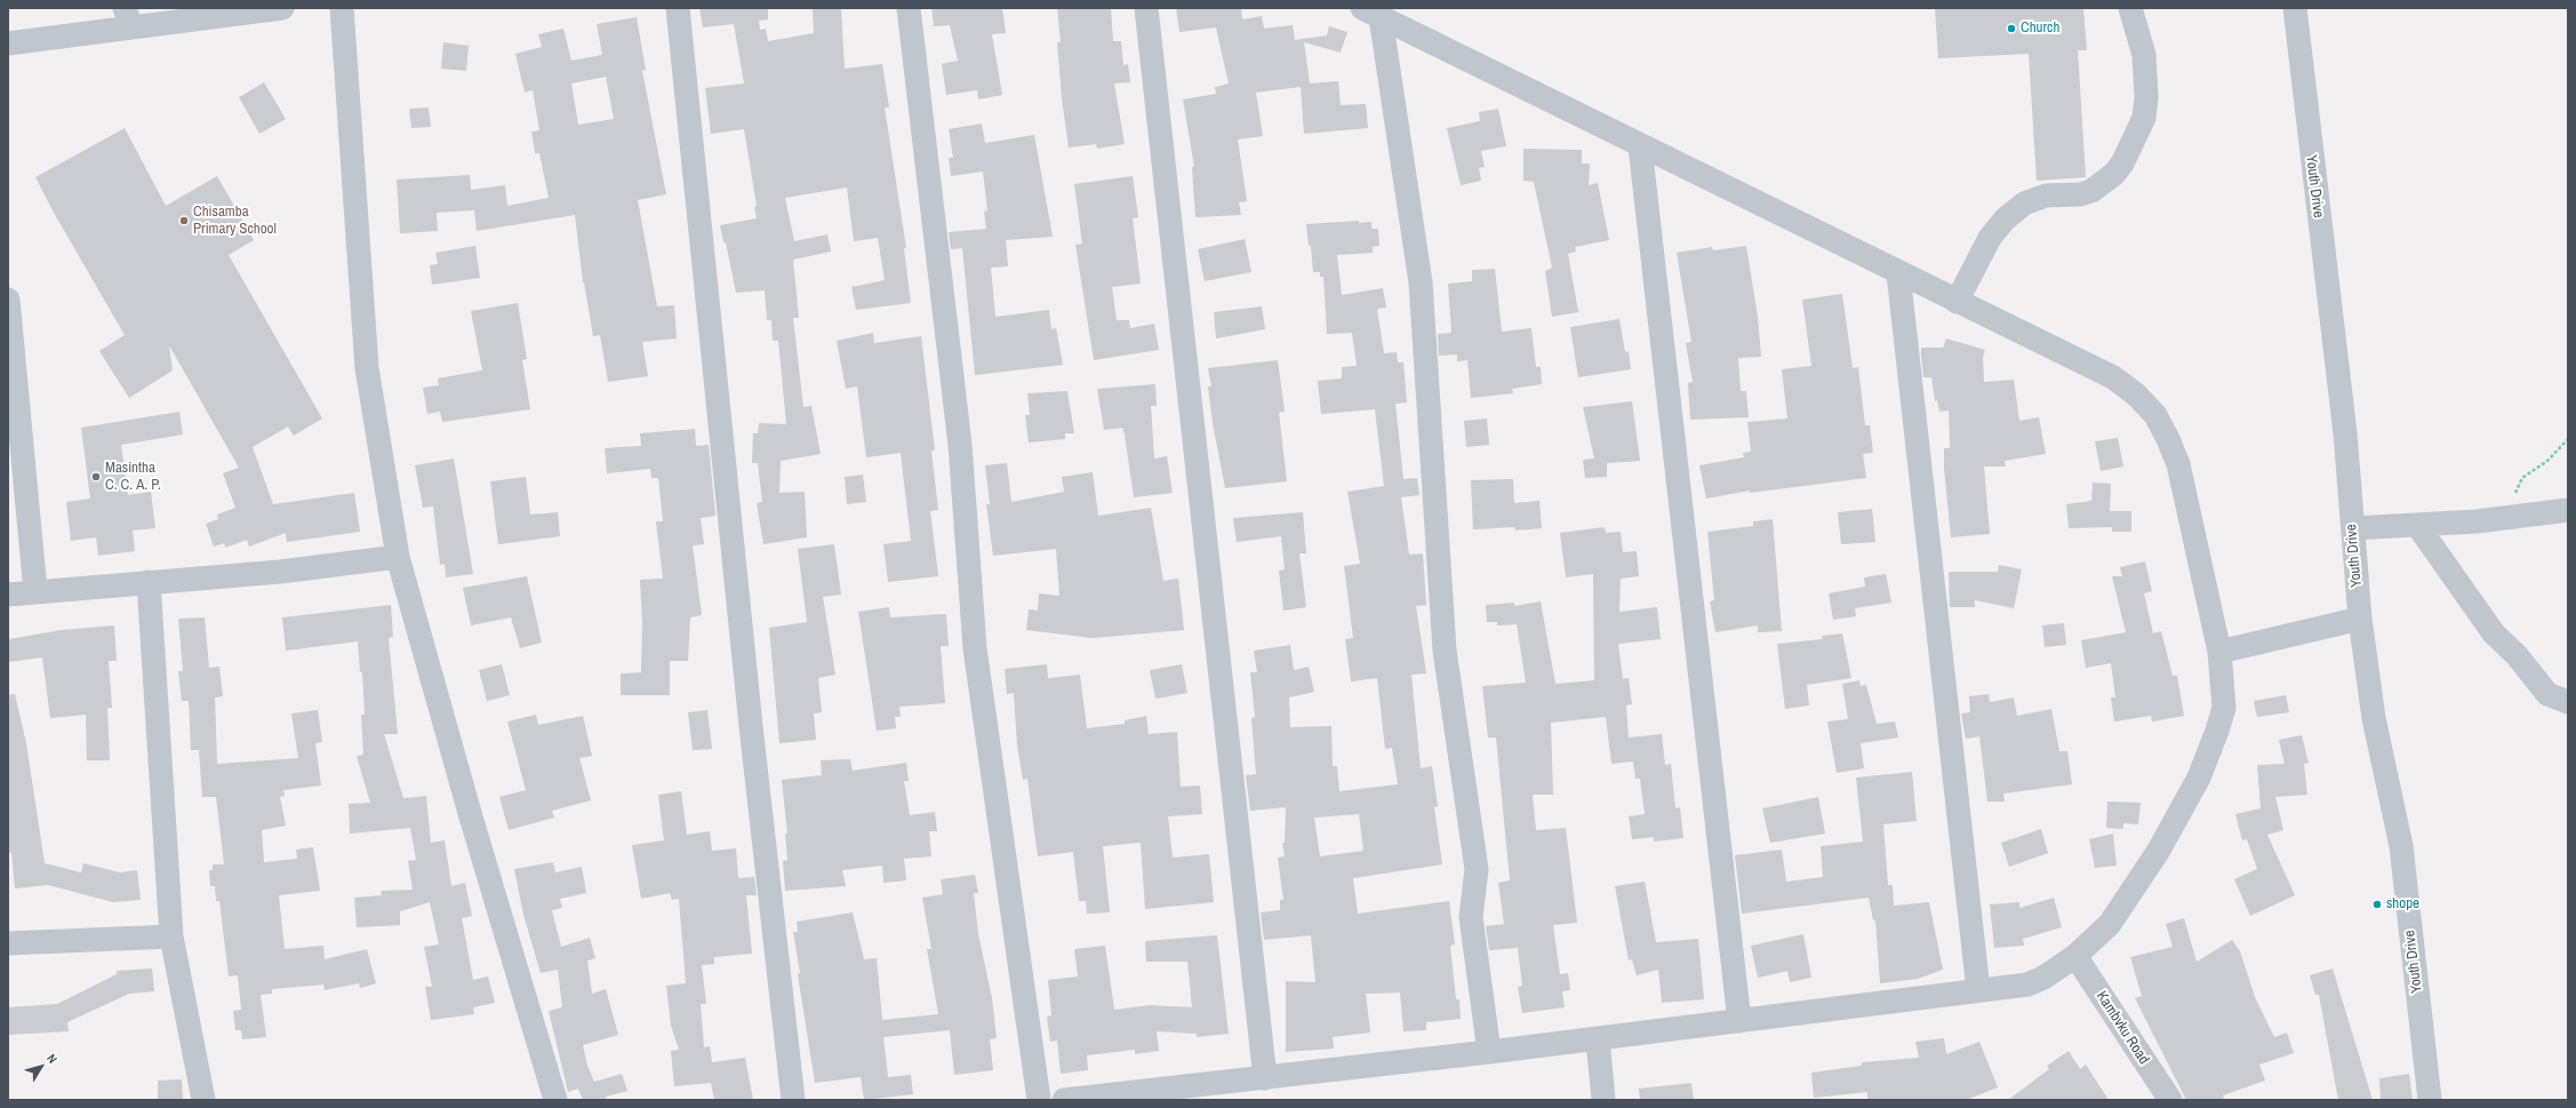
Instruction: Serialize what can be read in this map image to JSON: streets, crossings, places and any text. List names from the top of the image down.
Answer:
{
  "streets": {
    "street": ["Youth Drive", "Kambvku Road"]
  },
  "places": [
    "Church",
    "Chisamba Primary School",
    "Masintha C. C. A. P.",
    "shope"
  ],
  "north": "top right"
}
